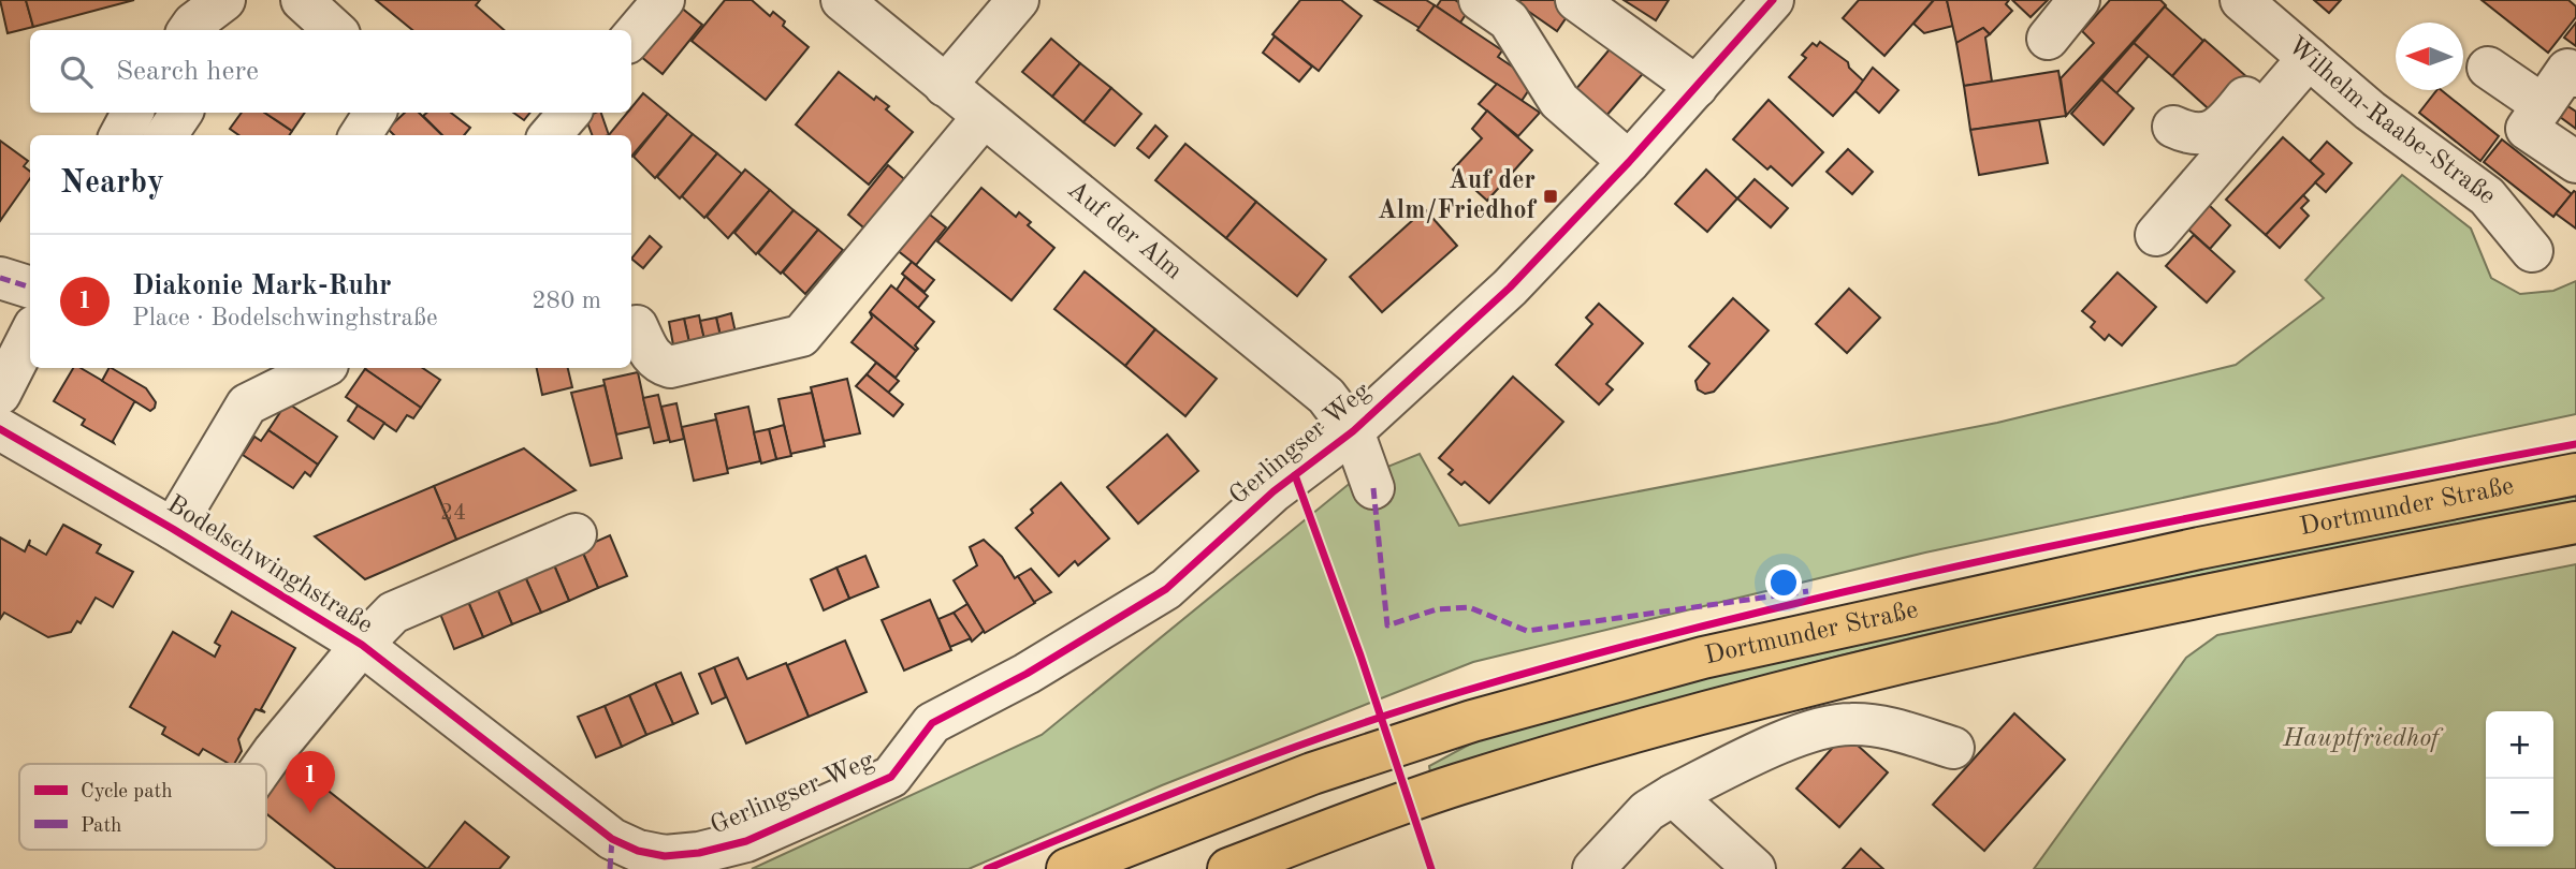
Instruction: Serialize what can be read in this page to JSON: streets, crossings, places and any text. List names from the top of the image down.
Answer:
{
  "streets": {
    "main road": ["Dortmunder Straße"],
    "street": [
      "Wilhelm-Raabe-Straße",
      "Auf der Alm",
      "Gerlingser Weg",
      "Bodelschwinghstraße"
    ]
  },
  "crossings": [
    ["Auf der Alm", "Gerlingser Weg"],
    ["Gerlingser Weg", "Bodelschwinghstraße"]
  ],
  "parks": ["Hauptfriedhof"],
  "places": {
    "transit": ["Auf der Alm/Friedhof"]
  },
  "house_numbers": ["24"],
  "legend": ["Cycle path", "Path"],
  "north": "left",
  "page": {
    "search": "Search here",
    "heading": "Nearby",
    "list": [
      {
        "mark": "1",
        "name": "Diakonie Mark-Ruhr",
        "note": "Place · Bodelschwinghstraße",
        "value": "280 m"
      }
    ],
    "map_buttons": ["+", "−"],
    "pins": "1"
  }
}
